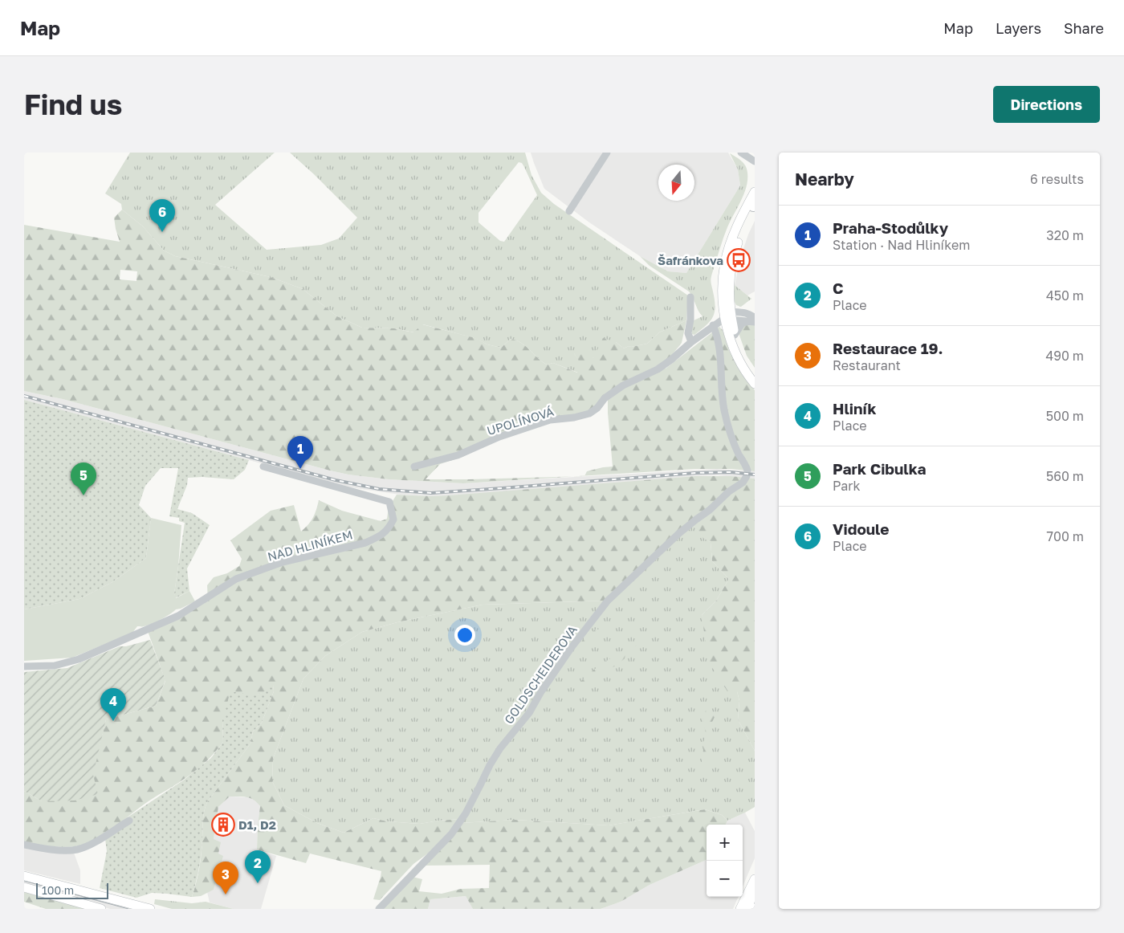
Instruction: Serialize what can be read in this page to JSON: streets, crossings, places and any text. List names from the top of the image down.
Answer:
{
  "streets": {
    "street": ["UPOLÍNOVÁ", "NAD HLINÍKEM", "GOLDSCHEIDEROVA"]
  },
  "crossings": [
    ["UPOLÍNOVÁ", "GOLDSCHEIDEROVA"]
  ],
  "places": {
    "bus stop": ["Šafránkova"],
    "building": ["D1, D2"]
  },
  "scale_bar": "100 m",
  "north": "bottom",
  "page": {
    "header": "Map",
    "nav": ["Map", "Layers", "Share"],
    "buttons": "Directions",
    "title": "Find us",
    "heading": ["Nearby", "6 results"],
    "pins": [
      "6",
      "1",
      "5",
      "4",
      "2",
      "3"
    ],
    "list": [
      {
        "mark": "1",
        "name": "Praha-Stodůlky",
        "note": "Station · Nad Hliníkem",
        "value": "320 m"
      },
      {
        "mark": "2",
        "name": "C",
        "note": "Place",
        "value": "450 m"
      },
      {
        "mark": "3",
        "name": "Restaurace 19.",
        "note": "Restaurant",
        "value": "490 m"
      },
      {
        "mark": "4",
        "name": "Hliník",
        "note": "Place",
        "value": "500 m"
      },
      {
        "mark": "5",
        "name": "Park Cibulka",
        "note": "Park",
        "value": "560 m"
      },
      {
        "mark": "6",
        "name": "Vidoule",
        "note": "Place",
        "value": "700 m"
      }
    ],
    "map_buttons": ["+", "−"],
    "scale": "100 m"
  }
}
